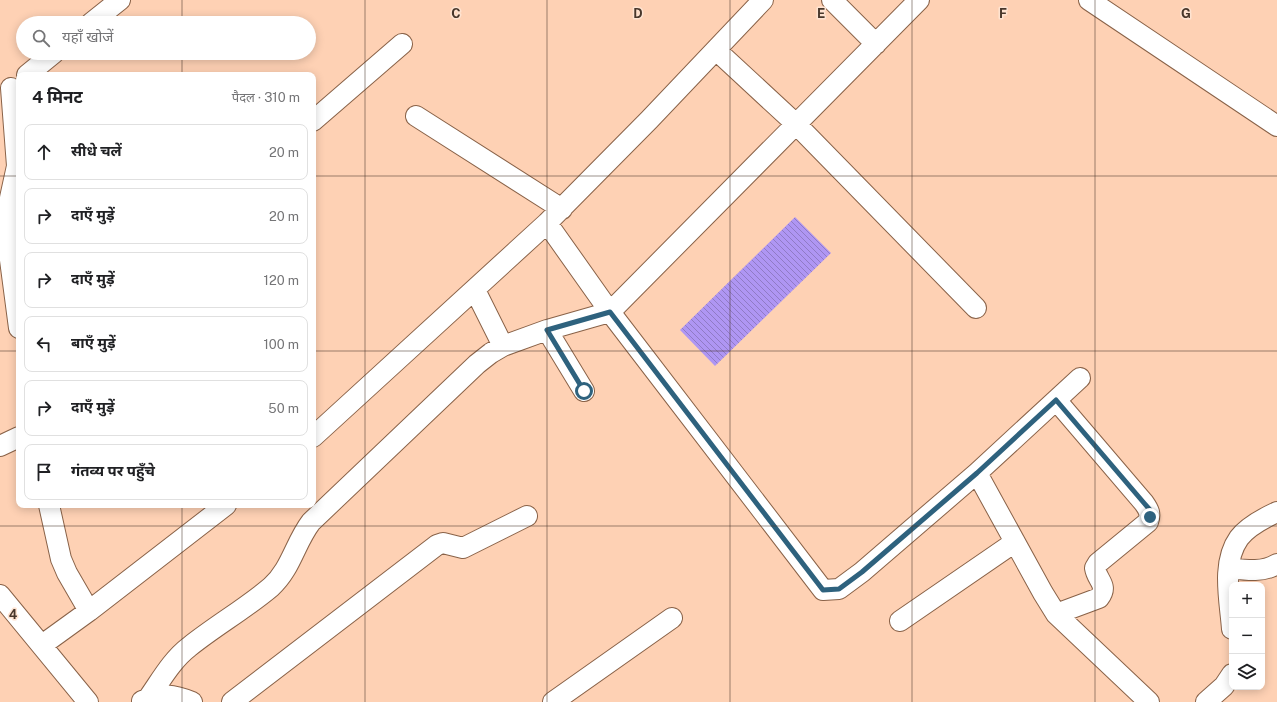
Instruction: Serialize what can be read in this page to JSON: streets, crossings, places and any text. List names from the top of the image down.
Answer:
{
  "page": {
    "search": "यहाँ खोजें",
    "heading": ["4 मिनट", "पैदल · 310 m"],
    "list": [
      ["सीधे चलें", "20 m"],
      ["दाएँ मुड़ें", "20 m"],
      ["दाएँ मुड़ें", "120 m"],
      ["बाएँ मुड़ें", "100 m"],
      ["दाएँ मुड़ें", "50 m"],
      "गंतव्य पर पहुँचे"
    ],
    "map_buttons": ["+", "−"]
  },
  "grid": {
    "columns": [
      "C",
      "D",
      "E",
      "F",
      "G"
    ],
    "rows": ["4"]
  }
}
